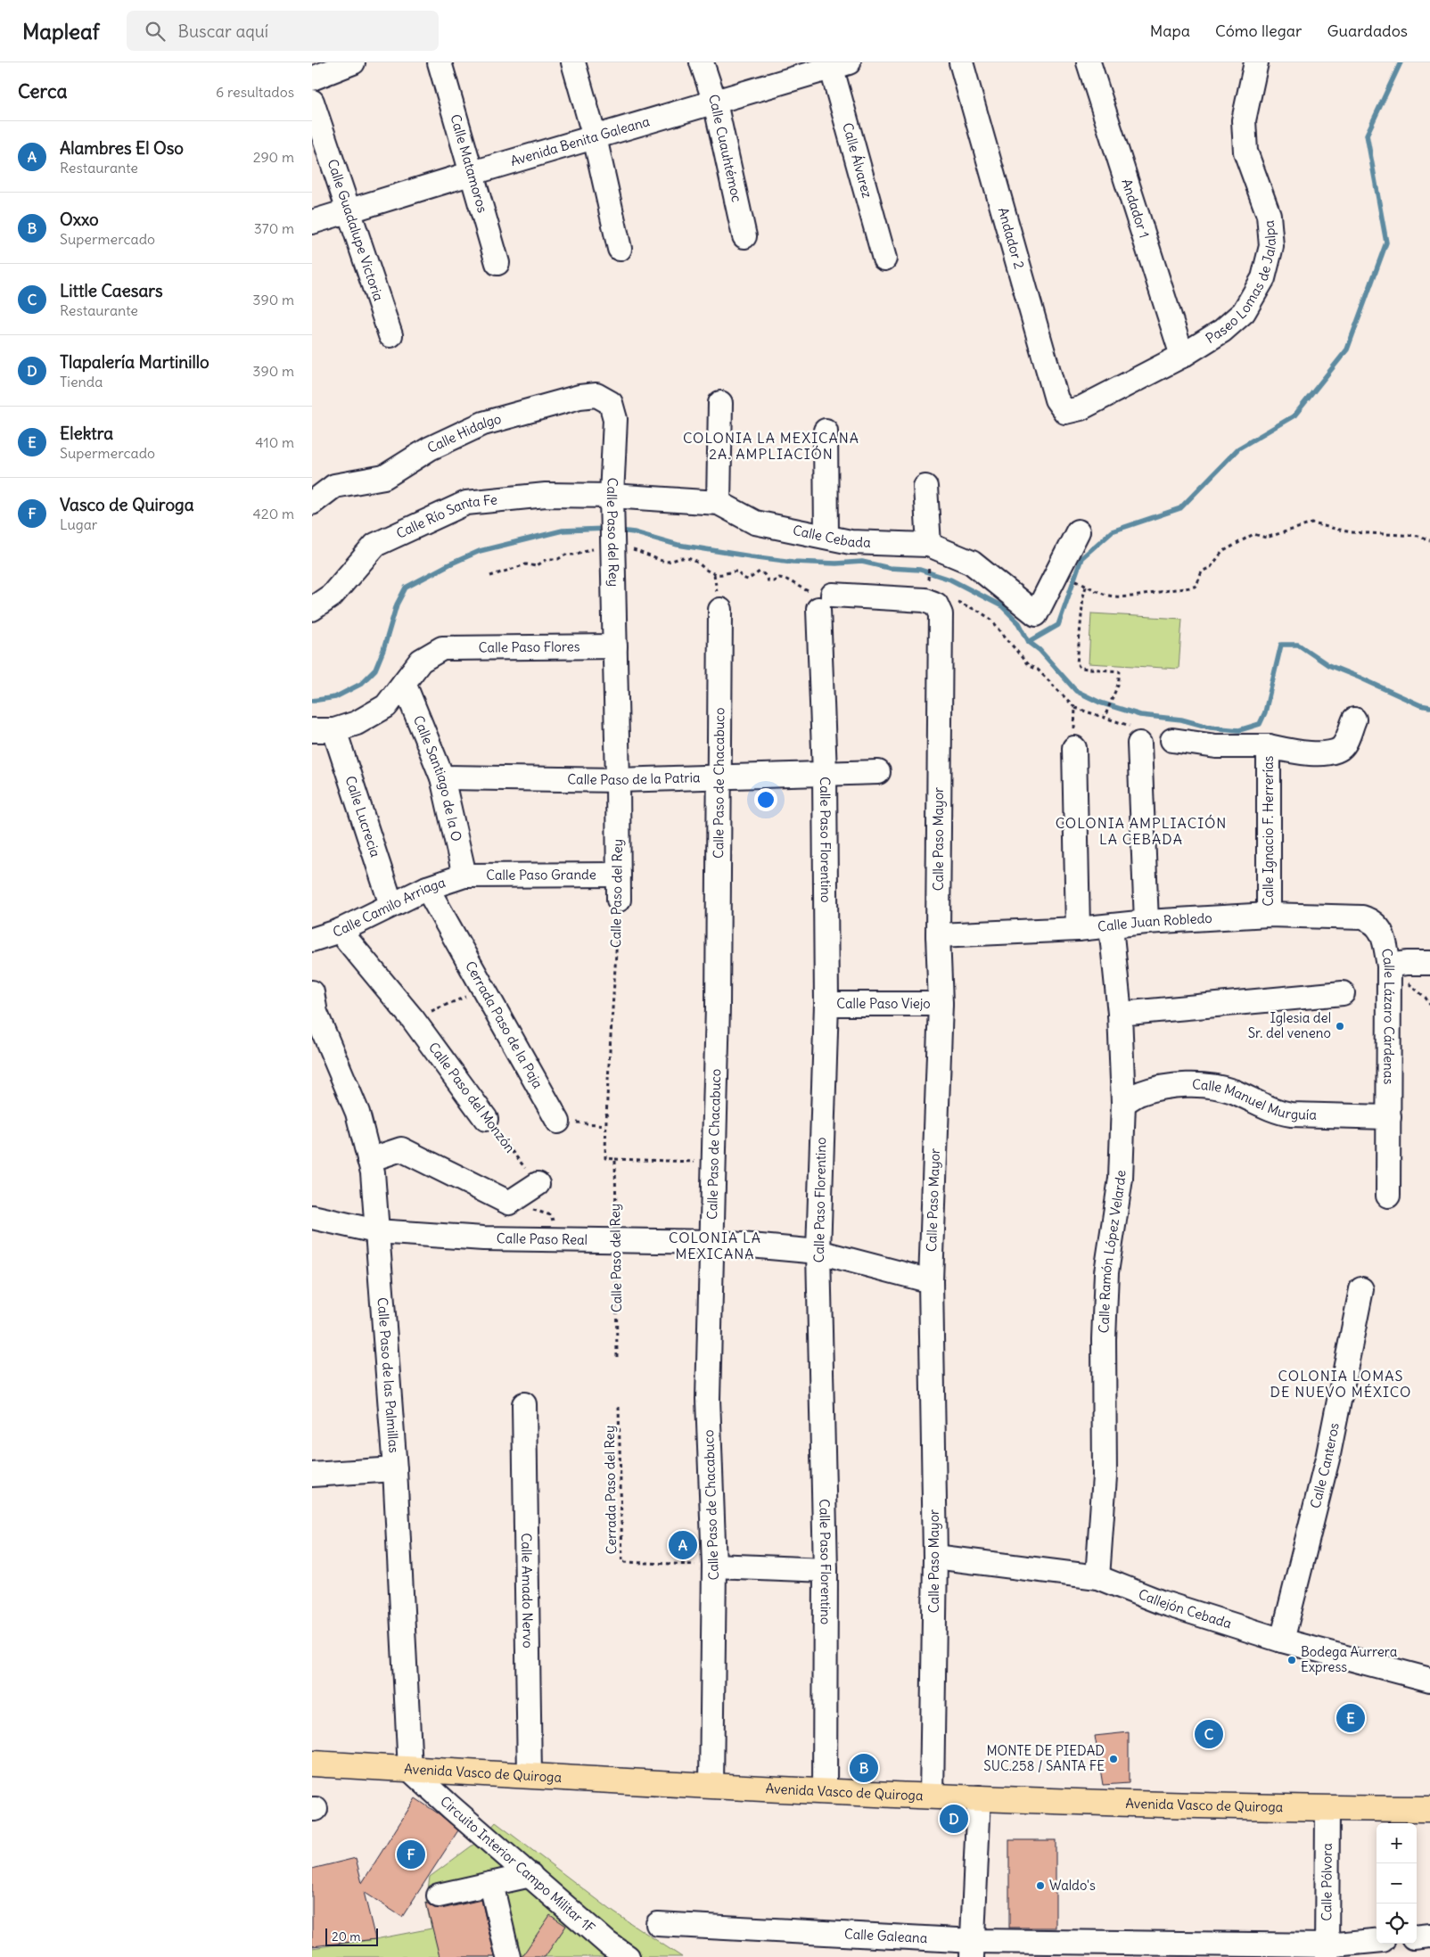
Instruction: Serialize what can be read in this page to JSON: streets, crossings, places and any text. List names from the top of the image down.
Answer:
{
  "streets": {
    "main road": ["Avenida Vasco de Quiroga"],
    "street": [
      "Avenida Benita Galeana",
      "Calle Cuauhtémoc",
      "Calle Álvarez",
      "Calle Matamoros",
      "Andador 1",
      "Calle Guadalupe Victoria",
      "Andador 2",
      "Paseo Lomas de Jalalpa",
      "Calle Hidalgo",
      "Calle Río Santa Fe",
      "Calle Paso del Rey",
      "Calle Cebada",
      "Calle Paso Flores",
      "Calle Santiago de la O",
      "Calle Paso de la Patria",
      "Calle Paso de Chacabuco",
      "Calle Lucrecia",
      "Calle Ignacio F. Herrerías",
      "Calle Paso Florentino",
      "Calle Paso Mayor",
      "Calle Paso Grande",
      "Calle Camilo Arriaga",
      "Calle Juan Robledo",
      "Calle Paso Viejo",
      "Calle Lázaro Cárdenas",
      "Cerrada Paso de la Paja",
      "Calle Paso del Monzón",
      "Calle Manuel Murguía",
      "Calle Paso Real",
      "Calle Ramón López Velarde",
      "Calle Paso de las Palmillas",
      "Calle Canteros",
      "Calle Amado Nervo",
      "Callejón Cebada",
      "Circuito Interior Campo Militar 1F",
      "Calle Pólvora",
      "Calle Galeana"
    ],
    "path": ["Cerrada Paso del Rey"]
  },
  "crossings": [
    ["Avenida Benita Galeana", "Calle Cuauhtémoc"],
    ["Avenida Benita Galeana", "Calle Álvarez"],
    ["Avenida Benita Galeana", "Calle Matamoros"],
    ["Avenida Benita Galeana", "Calle Guadalupe Victoria"],
    ["Andador 1", "Paseo Lomas de Jalalpa"],
    ["Andador 2", "Paseo Lomas de Jalalpa"],
    ["Calle Hidalgo", "Calle Paso del Rey"],
    ["Calle Río Santa Fe", "Calle Paso del Rey"],
    ["Calle Río Santa Fe", "Calle Cebada"],
    ["Calle Paso del Rey", "Calle Cebada"],
    ["Calle Paso del Rey", "Calle Paso Flores"],
    ["Calle Paso del Rey", "Calle Paso de la Patria"],
    ["Calle Paso del Rey", "Calle Paso Grande"],
    ["Calle Paso del Rey", "Calle Paso Real"],
    ["Calle Paso Flores", "Calle Santiago de la O"],
    ["Calle Santiago de la O", "Calle Paso de la Patria"],
    ["Calle Santiago de la O", "Calle Paso Grande"],
    ["Calle Santiago de la O", "Calle Camilo Arriaga"],
    ["Calle Paso de la Patria", "Calle Paso de Chacabuco"],
    ["Calle Paso de la Patria", "Calle Paso Florentino"],
    ["Calle Paso de Chacabuco", "Calle Paso Real"],
    ["Calle Paso de Chacabuco", "Cerrada Paso del Rey"],
    ["Calle Paso de Chacabuco", "Avenida Vasco de Quiroga"],
    ["Calle Lucrecia", "Calle Camilo Arriaga"],
    ["Calle Ignacio F. Herrerías", "Calle Juan Robledo"],
    ["Calle Paso Florentino", "Calle Paso Mayor"],
    ["Calle Paso Florentino", "Calle Paso Viejo"],
    ["Calle Paso Florentino", "Calle Paso Real"],
    ["Calle Paso Florentino", "Avenida Vasco de Quiroga"],
    ["Calle Paso Mayor", "Calle Juan Robledo"],
    ["Calle Paso Mayor", "Calle Paso Viejo"],
    ["Calle Paso Mayor", "Calle Paso Real"],
    ["Calle Paso Mayor", "Callejón Cebada"],
    ["Calle Paso Mayor", "Avenida Vasco de Quiroga"],
    ["Calle Paso Grande", "Calle Camilo Arriaga"],
    ["Calle Camilo Arriaga", "Cerrada Paso de la Paja"],
    ["Calle Camilo Arriaga", "Calle Paso del Monzón"],
    ["Calle Juan Robledo", "Calle Lázaro Cárdenas"],
    ["Calle Juan Robledo", "Calle Ramón López Velarde"],
    ["Calle Lázaro Cárdenas", "Calle Manuel Murguía"],
    ["Calle Manuel Murguía", "Calle Ramón López Velarde"],
    ["Calle Paso Real", "Calle Paso de las Palmillas"],
    ["Calle Ramón López Velarde", "Callejón Cebada"],
    ["Calle Paso de las Palmillas", "Avenida Vasco de Quiroga"],
    ["Calle Paso de las Palmillas", "Circuito Interior Campo Militar 1F"],
    ["Calle Canteros", "Callejón Cebada"],
    ["Calle Amado Nervo", "Avenida Vasco de Quiroga"],
    ["Avenida Vasco de Quiroga", "Circuito Interior Campo Militar 1F"],
    ["Avenida Vasco de Quiroga", "Calle Pólvora"],
    ["Calle Pólvora", "Calle Galeana"]
  ],
  "districts": [
    "COLONIA LA MEXICANA 2A. AMPLIACIÓN",
    "COLONIA AMPLIACIÓN LA CEBADA",
    "COLONIA LA MEXICANA",
    "COLONIA LOMAS DE NUEVO MÉXICO"
  ],
  "places": [
    "Iglesia del Sr. del veneno",
    "Bodega Aurrera Express",
    "MONTE DE PIEDAD SUC.258 / SANTA FE",
    "Waldo's"
  ],
  "scale_bar": "20 m",
  "page": {
    "header": "Mapleaf",
    "search": "Buscar aquí",
    "nav": ["Mapa", "Cómo llegar", "Guardados"],
    "heading": ["Cerca", "6 resultados"],
    "list": [
      {
        "mark": "A",
        "name": "Alambres El Oso",
        "note": "Restaurante",
        "value": "290 m"
      },
      {
        "mark": "B",
        "name": "Oxxo",
        "note": "Supermercado",
        "value": "370 m"
      },
      {
        "mark": "C",
        "name": "Little Caesars",
        "note": "Restaurante",
        "value": "390 m"
      },
      {
        "mark": "D",
        "name": "Tlapalería Martinillo",
        "note": "Tienda",
        "value": "390 m"
      },
      {
        "mark": "E",
        "name": "Elektra",
        "note": "Supermercado",
        "value": "410 m"
      },
      {
        "mark": "F",
        "name": "Vasco de Quiroga",
        "note": "Lugar",
        "value": "420 m"
      }
    ],
    "pins": [
      "A",
      "E",
      "C",
      "B",
      "D",
      "F"
    ],
    "map_buttons": ["+", "−"],
    "scale": "20 m"
  }
}
